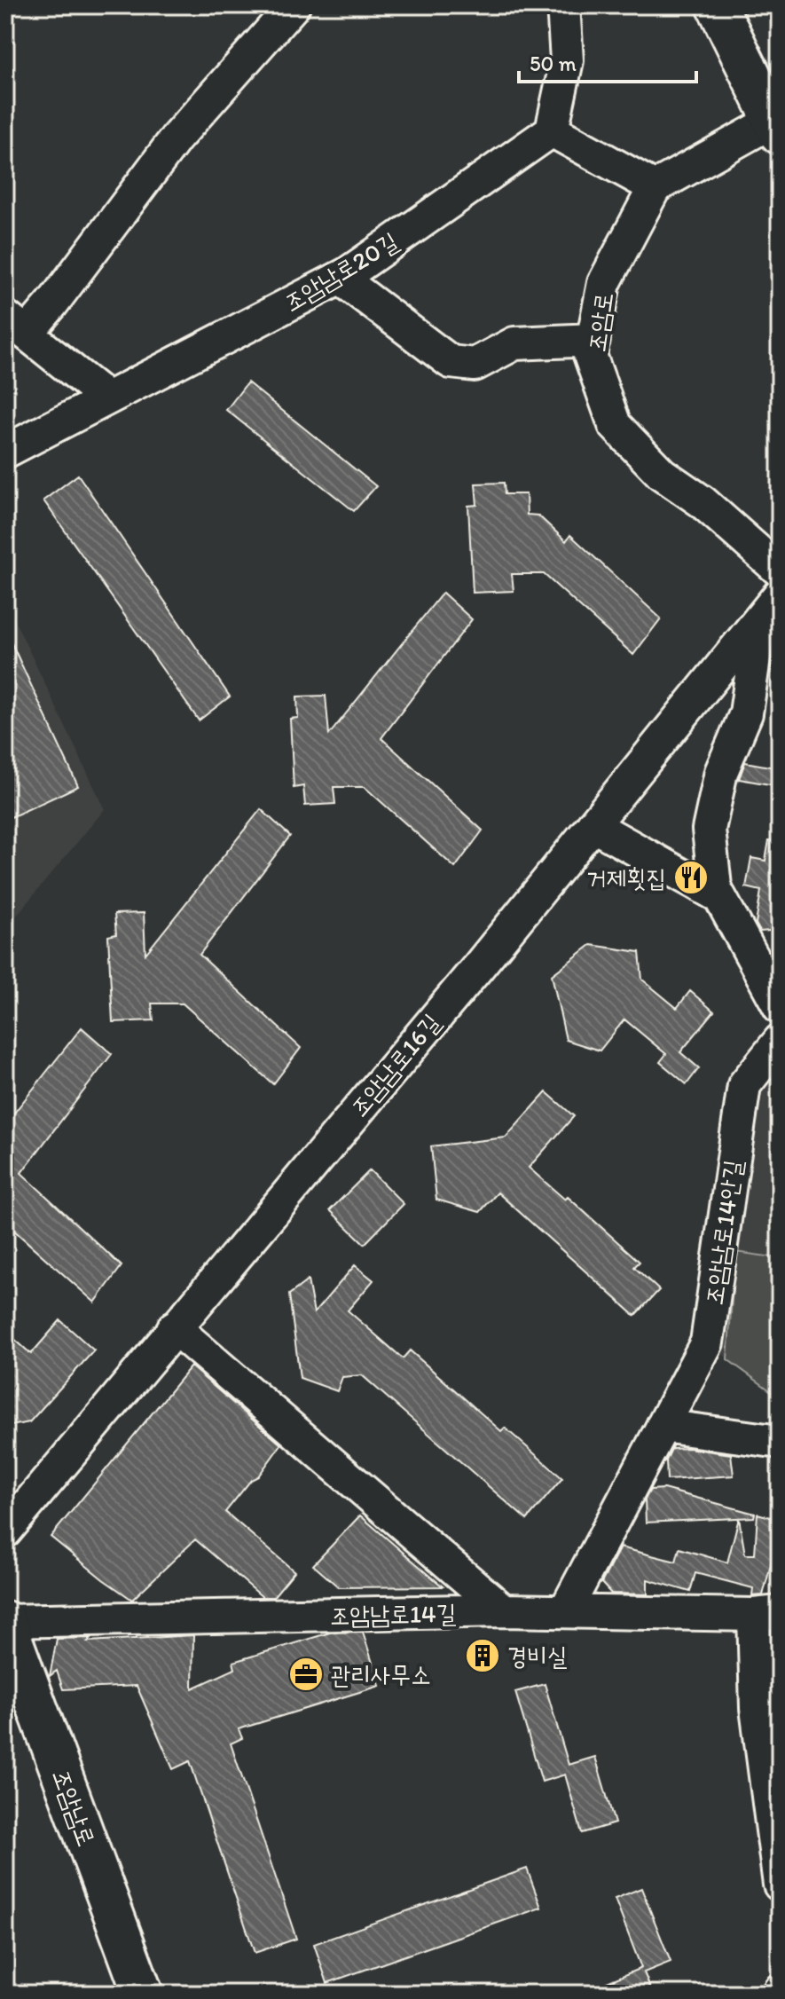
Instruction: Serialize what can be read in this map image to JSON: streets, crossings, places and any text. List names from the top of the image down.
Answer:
{
  "streets": {
    "main road": ["조암남로"],
    "street": [
      "조암남로20길",
      "조암로",
      "조암남로16길",
      "조암남로14안길",
      "조암남로14길"
    ]
  },
  "crossings": [
    ["조암남로14안길", "조암남로14길"],
    ["조암남로14길", "조암남로"]
  ],
  "places": {
    "restaurant": ["거제횟집"],
    "building": ["경비실"],
    "office": ["관리사무소"]
  },
  "scale_bar": "50 m"
}
